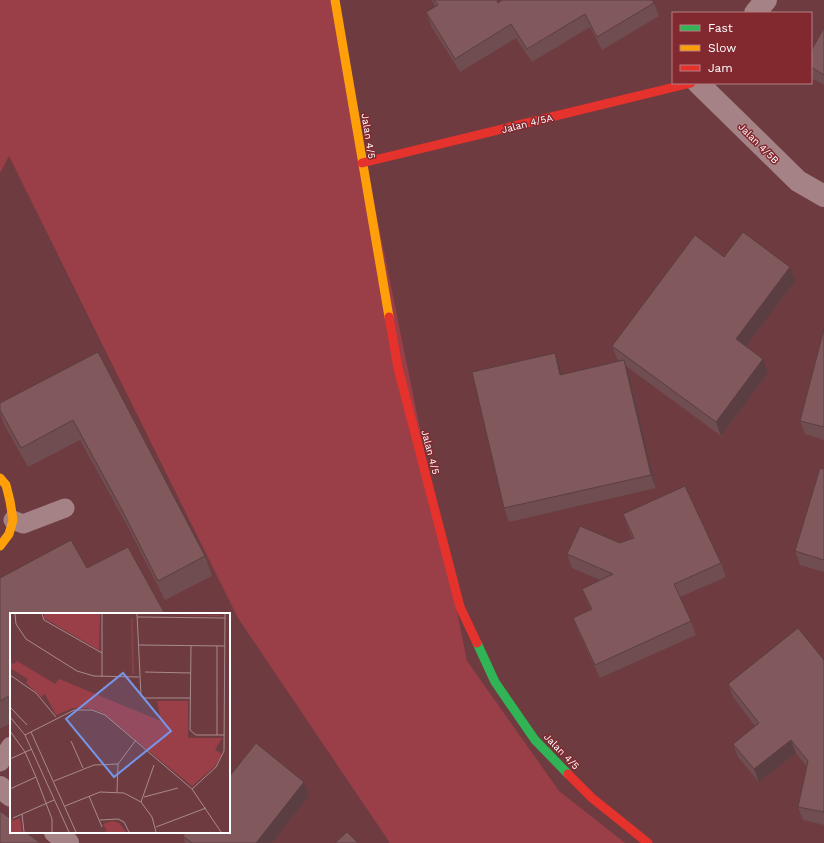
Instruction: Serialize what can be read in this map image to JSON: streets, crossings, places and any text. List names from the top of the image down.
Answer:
{
  "streets": {
    "street": ["Jalan 4/5A", "Jalan 4/5", "Jalan 4/5B"]
  },
  "crossings": [
    ["Jalan 4/5A", "Jalan 4/5"]
  ],
  "legend": ["Fast", "Slow", "Jam"]
}
